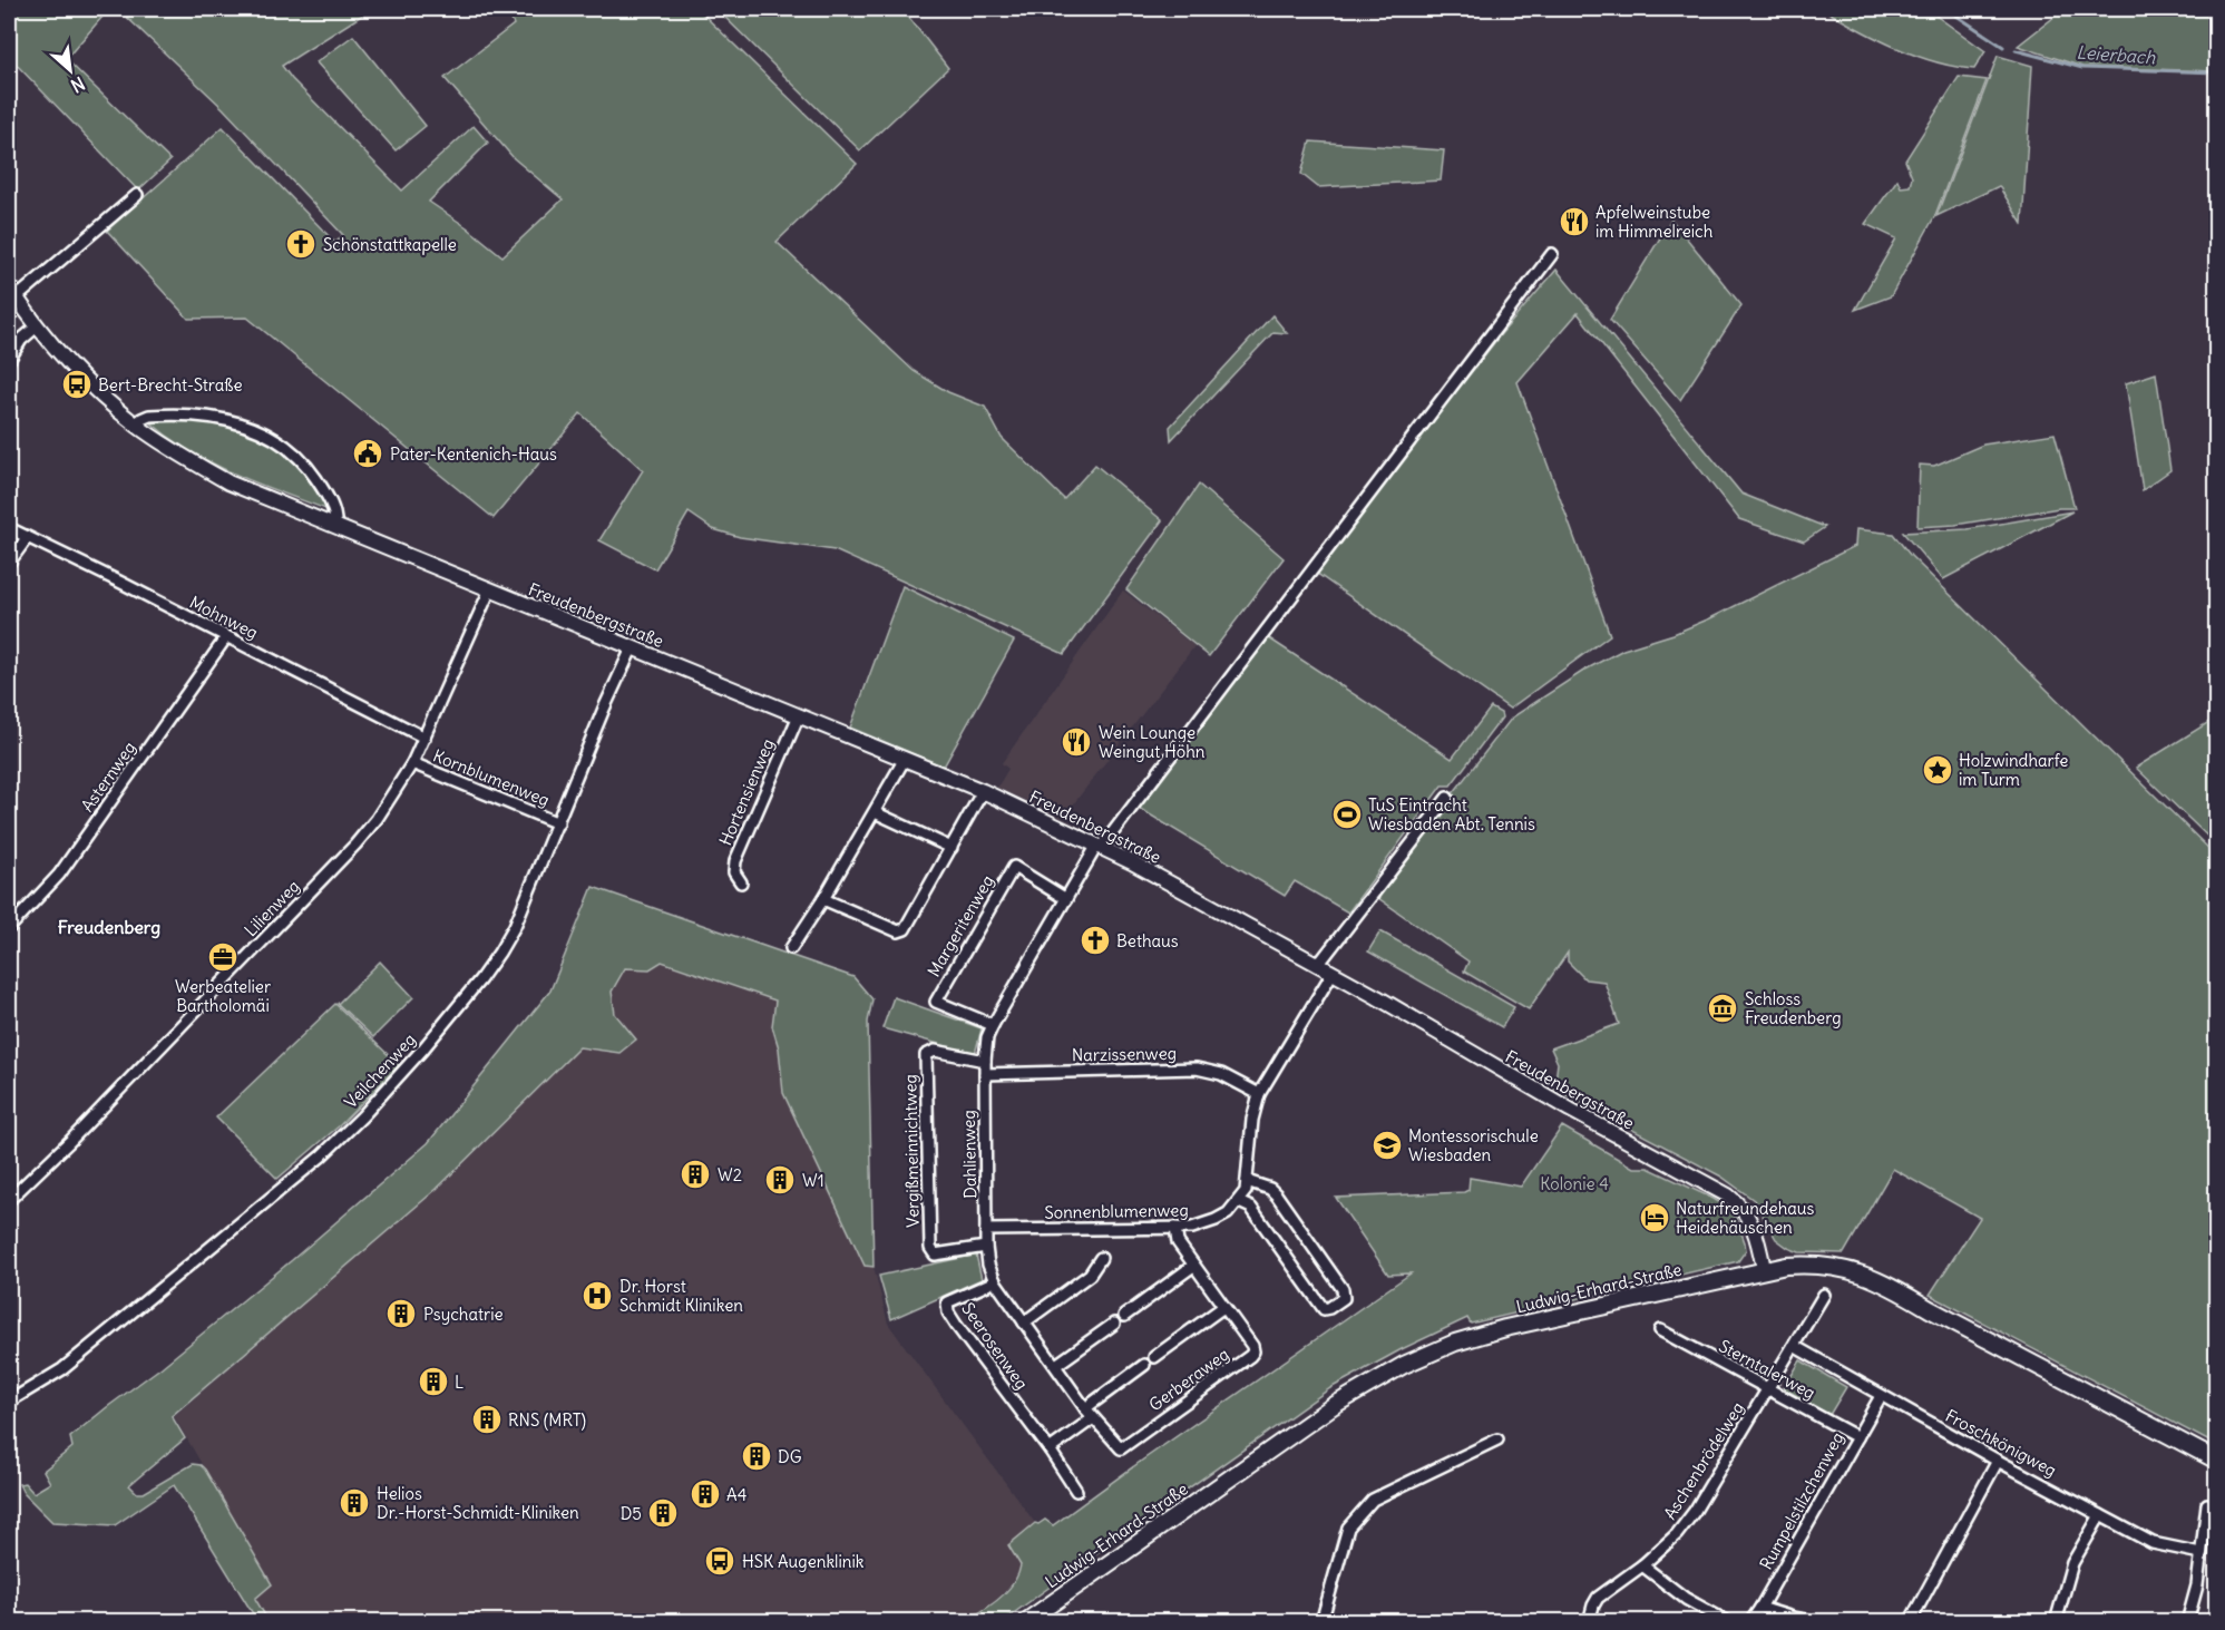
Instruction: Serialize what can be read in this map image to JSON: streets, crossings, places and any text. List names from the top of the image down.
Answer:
{
  "streets": {
    "main road": ["Ludwig-Erhard-Straße"],
    "street": [
      "Freudenbergstraße",
      "Mohnweg",
      "Asternweg",
      "Kornblumenweg",
      "Hortensienweg",
      "Lilienweg",
      "Margeritenweg",
      "Narzissenweg",
      "Veilchenweg",
      "Vergißmeinnichtweg",
      "Dahlienweg",
      "Sonnenblumenweg",
      "Seerosenweg",
      "Sterntalerweg",
      "Gerberaweg",
      "Froschkönigweg",
      "Aschenbrödelweg",
      "Rumpelstilzchenweg"
    ]
  },
  "crossings": [
    ["Freudenbergstraße", "Hortensienweg"],
    ["Freudenbergstraße", "Lilienweg"],
    ["Freudenbergstraße", "Veilchenweg"],
    ["Freudenbergstraße", "Dahlienweg"],
    ["Freudenbergstraße", "Ludwig-Erhard-Straße"],
    ["Mohnweg", "Asternweg"],
    ["Mohnweg", "Lilienweg"],
    ["Kornblumenweg", "Lilienweg"],
    ["Kornblumenweg", "Veilchenweg"],
    ["Margeritenweg", "Dahlienweg"],
    ["Narzissenweg", "Dahlienweg"],
    ["Vergißmeinnichtweg", "Dahlienweg"],
    ["Dahlienweg", "Sonnenblumenweg"],
    ["Dahlienweg", "Seerosenweg"],
    ["Dahlienweg", "Gerberaweg"],
    ["Sonnenblumenweg", "Gerberaweg"],
    ["Sterntalerweg", "Aschenbrödelweg"],
    ["Sterntalerweg", "Rumpelstilzchenweg"],
    ["Froschkönigweg", "Aschenbrödelweg"],
    ["Froschkönigweg", "Rumpelstilzchenweg"]
  ],
  "districts": ["Freudenberg"],
  "water": ["Leierbach"],
  "parks": ["Kolonie 4"],
  "places": {
    "restaurant": ["Apfelweinstube im Himmelreich", "Wein Lounge Weingut Höhn"],
    "church": ["Schönstattkapelle", "Bethaus"],
    "bus stop": ["Bert-Brecht-Straße", "HSK Augenklinik"],
    "public building": ["Pater-Kentenich-Haus"],
    "place": ["Holzwindharfe im Turm"],
    "sports": ["TuS Eintracht Wiesbaden Abt. Tennis"],
    "office": ["Werbeatelier Bartholomäi"],
    "museum": ["Schloss Freudenberg"],
    "school or university": ["Montessorischule Wiesbaden"],
    "building": [
      "W2",
      "W1",
      "Psychatrie",
      "L",
      "RNS (MRT)",
      "DG",
      "A4",
      "Helios Dr.-Horst-Schmidt-Kliniken",
      "D5"
    ],
    "hotel": ["Naturfreundehaus Heidehäuschen"],
    "hospital": ["Dr. Horst Schmidt Kliniken"]
  },
  "north": "bottom right"
}
